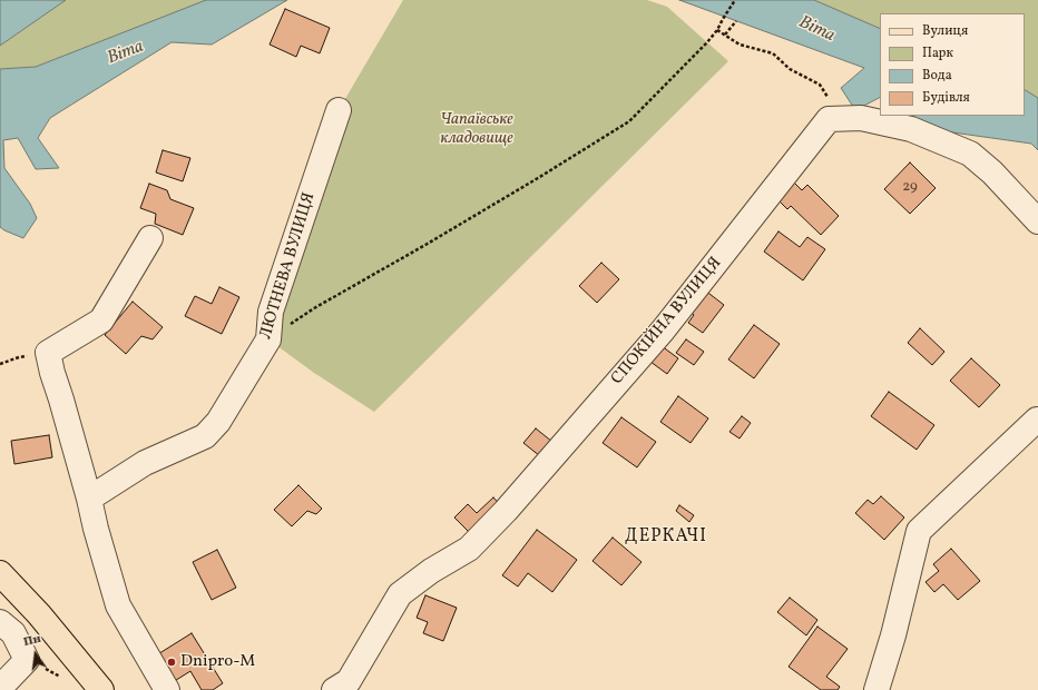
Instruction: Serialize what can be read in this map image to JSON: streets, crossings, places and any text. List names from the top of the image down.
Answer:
{
  "streets": {
    "street": ["ЛЮТНЕВА ВУЛИЦЯ", "СПОКІЙНА ВУЛИЦЯ"]
  },
  "districts": ["ДЕРКАЧІ"],
  "water": ["Віта"],
  "parks": ["Чапаївське кладовище"],
  "places": ["Dnipro-M"],
  "house_numbers": ["29"],
  "legend": [
    "Вулиця",
    "Парк",
    "Вода",
    "Будівля"
  ],
  "north": "top"
}
